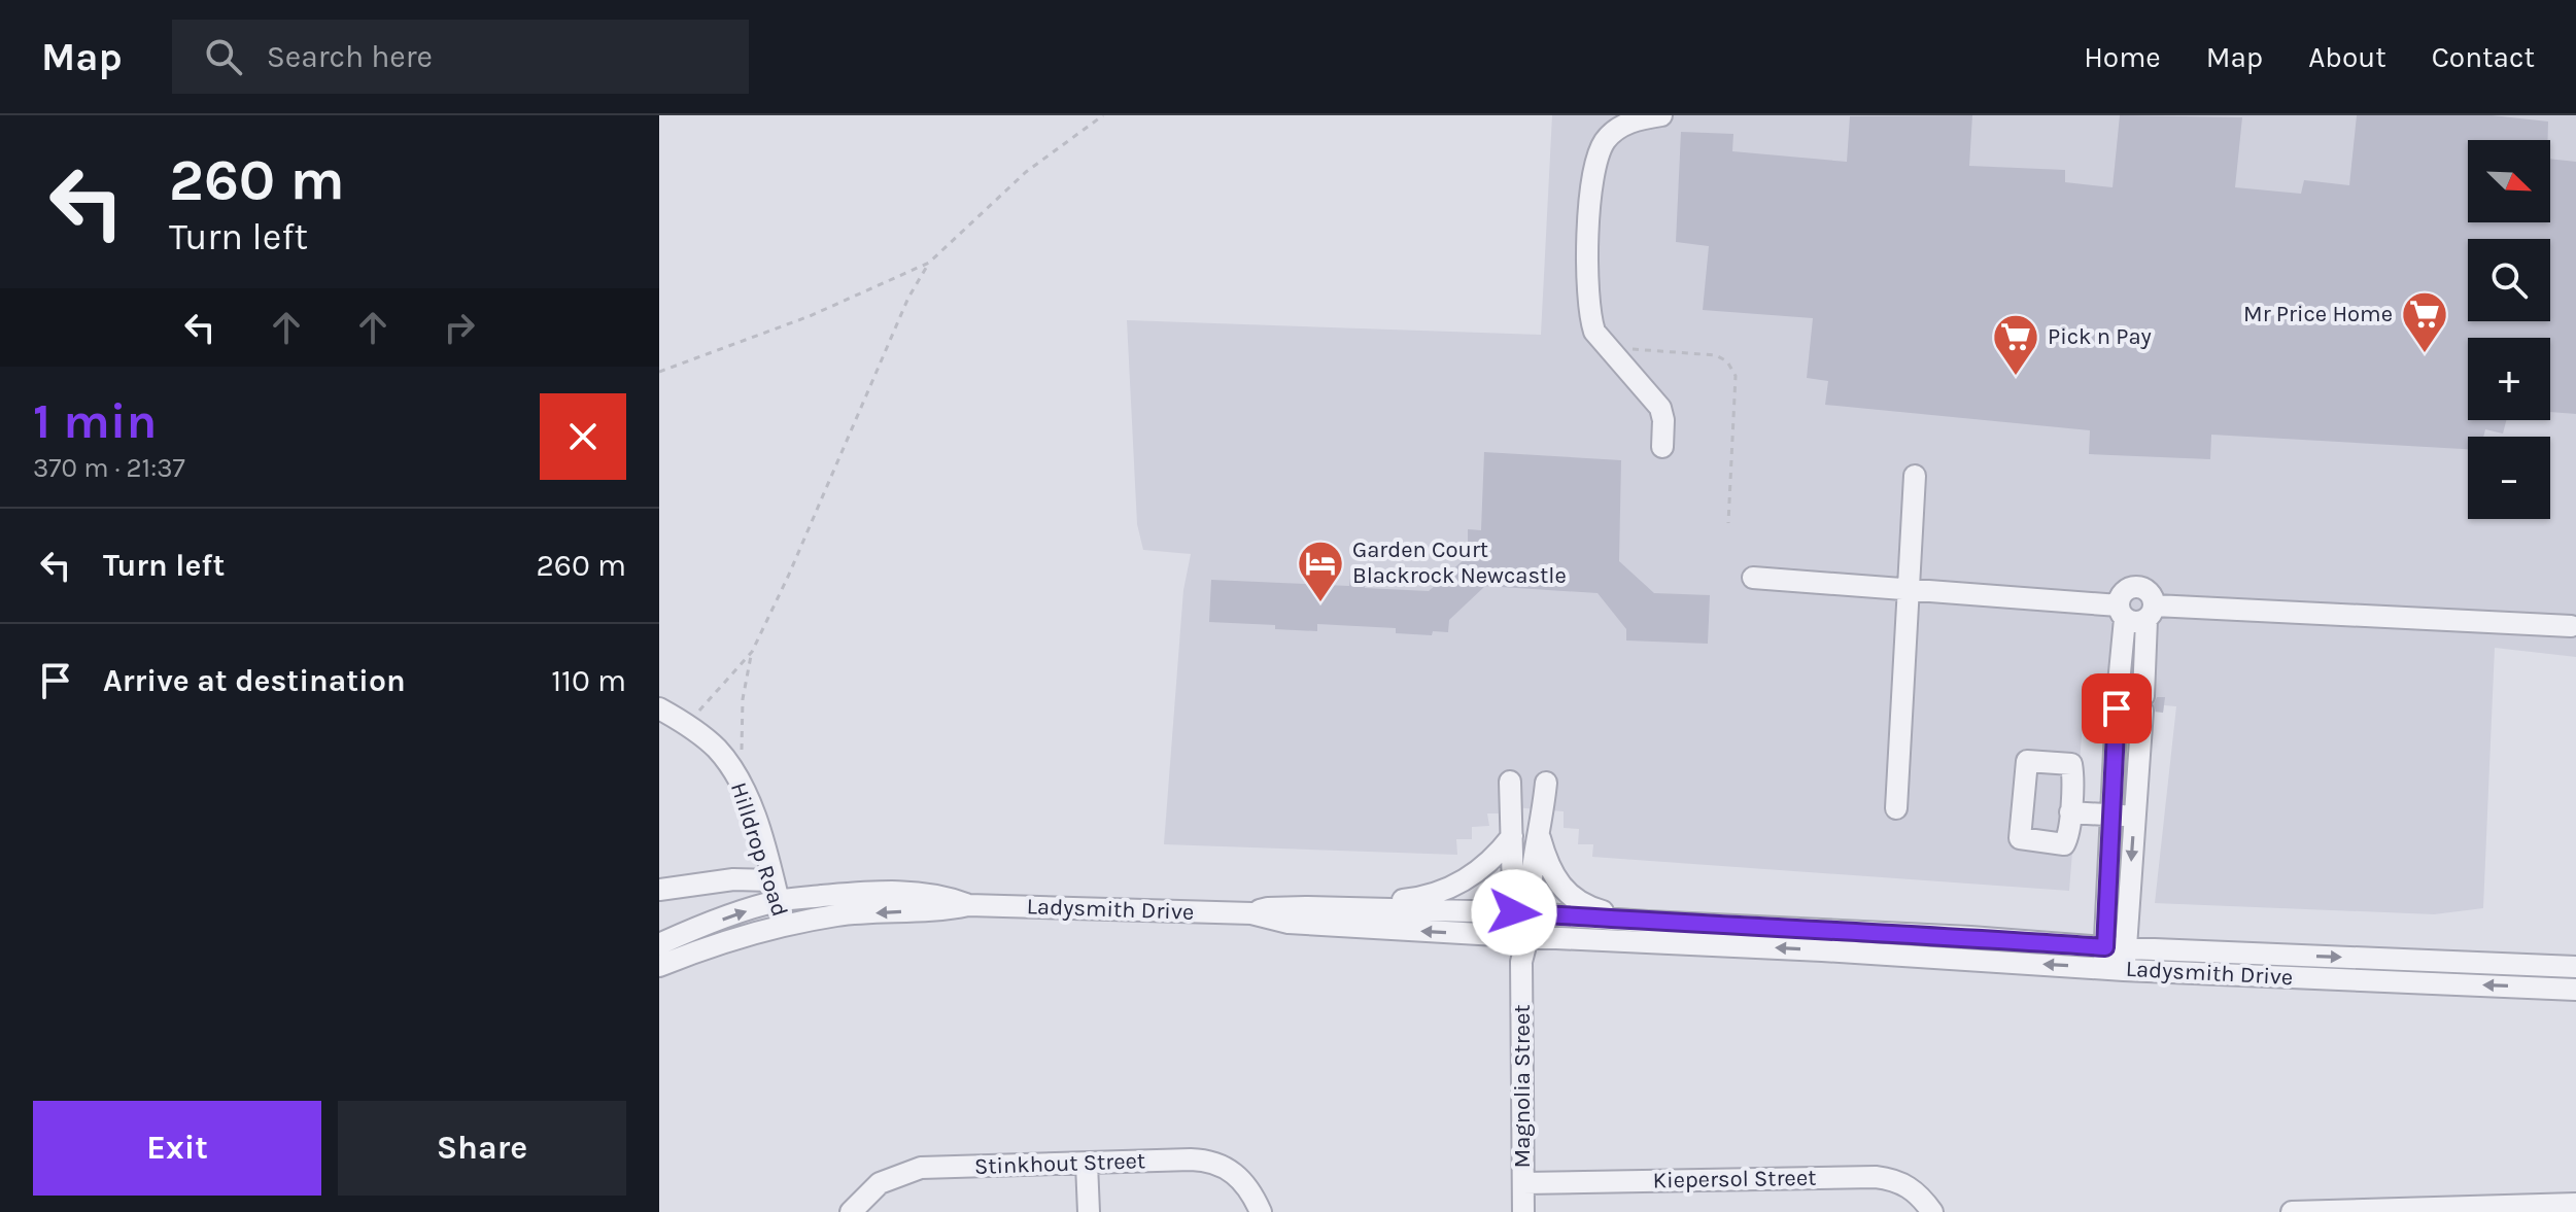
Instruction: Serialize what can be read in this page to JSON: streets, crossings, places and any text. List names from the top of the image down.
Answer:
{
  "streets": {
    "street": [
      "Hilldrop Road",
      "Ladysmith Drive",
      "Magnolia Street",
      "Stinkhout Street",
      "Kiepersol Street"
    ]
  },
  "crossings": [
    ["Hilldrop Road", "Ladysmith Drive"],
    ["Ladysmith Drive", "Magnolia Street"],
    ["Magnolia Street", "Kiepersol Street"]
  ],
  "places": {
    "supermarket": ["Mr Price Home", "Pick n Pay"],
    "hotel": ["Garden Court Blackrock Newcastle"]
  },
  "north": "bottom right",
  "page": {
    "header": "Map",
    "search": "Search here",
    "nav": [
      "Home",
      "Map",
      "About",
      "Contact"
    ],
    "turn": ["260 m", "Turn left"],
    "map_buttons": ["+", "−"],
    "heading": ["1 min", "370 m · 21:37"],
    "list": [
      {
        "name": "Turn left",
        "value": "260 m"
      },
      {
        "name": "Arrive at destination",
        "value": "110 m"
      }
    ],
    "buttons": ["Exit", "Share"]
  }
}
